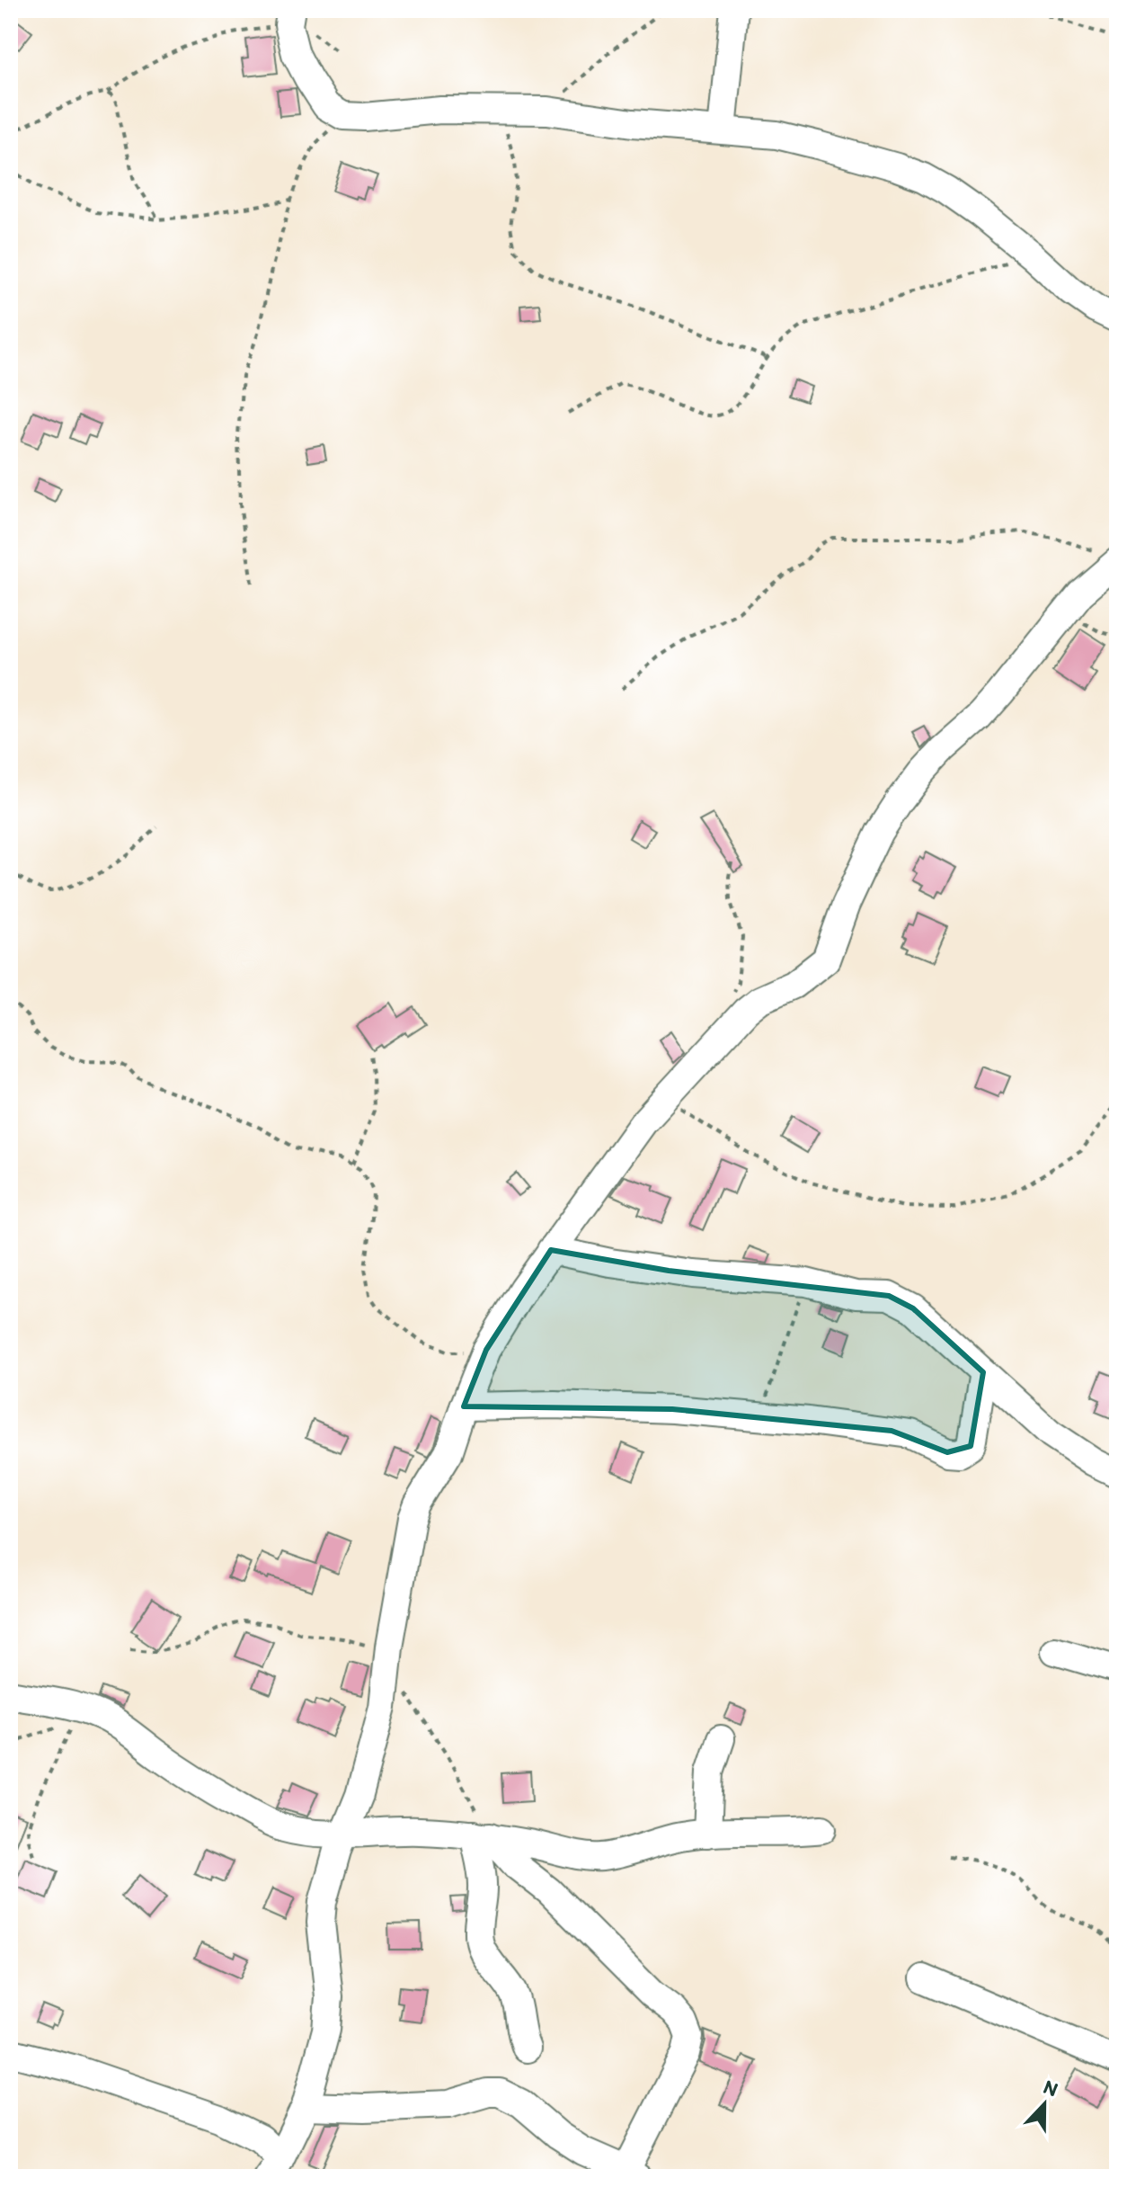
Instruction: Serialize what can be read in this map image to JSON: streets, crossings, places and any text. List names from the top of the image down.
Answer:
{
  "north": "top"
}
